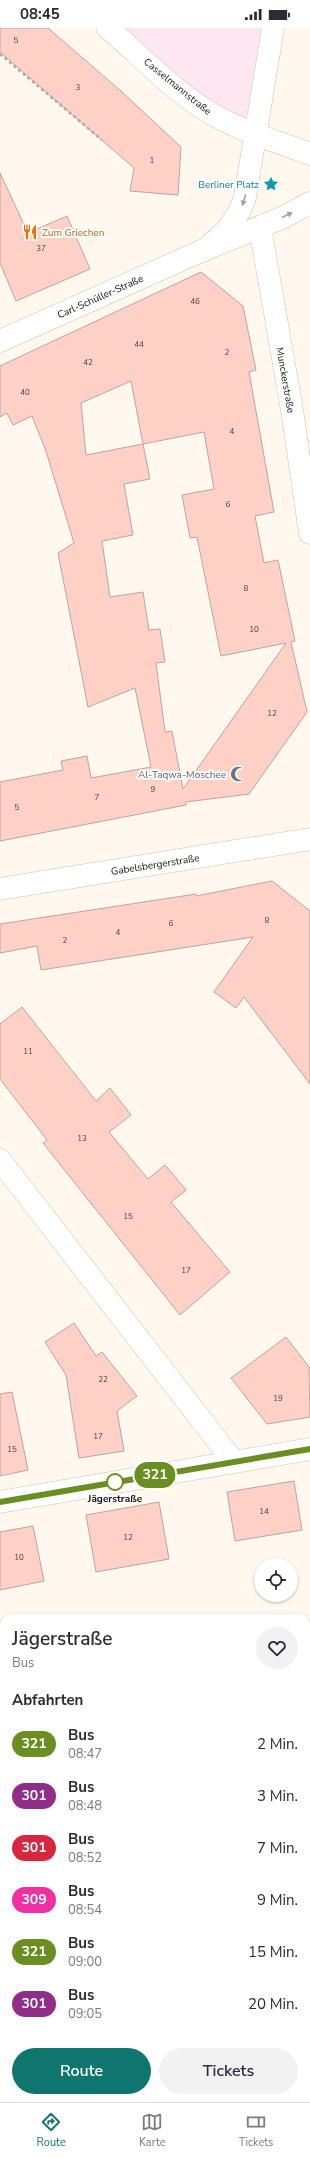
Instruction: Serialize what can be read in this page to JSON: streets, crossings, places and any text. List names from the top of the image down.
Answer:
{
  "streets": {
    "street": [
      "Casselmannstraße",
      "Carl-Schüller-Straße",
      "Munckerstraße",
      "Gabelsbergerstraße"
    ]
  },
  "places": {
    "place": ["Berliner Platz"],
    "restaurant": ["Zum Griechen"],
    "mosque": ["Al-Taqwa-Moschee"],
    "other": ["Jägerstraße"]
  },
  "lines": ["bus line 321"],
  "house_numbers": [
    "5",
    "3",
    "1",
    "37",
    "46",
    "44",
    "2",
    "42",
    "40",
    "4",
    "6",
    "8",
    "10",
    "12",
    "9",
    "7",
    "5",
    "8",
    "6",
    "4",
    "2",
    "11",
    "13",
    "15",
    "17",
    "22",
    "19",
    "17",
    "15",
    "14",
    "12",
    "10"
  ],
  "page": {
    "status": "08:45",
    "on_map": "321",
    "heading": [
      ["Jägerstraße", "Bus"],
      "Abfahrten"
    ],
    "list": [
      {
        "mark": "321",
        "name": "Bus",
        "note": "08:47",
        "value": "2 Min."
      },
      {
        "mark": "301",
        "name": "Bus",
        "note": "08:48",
        "value": "3 Min."
      },
      {
        "mark": "301",
        "name": "Bus",
        "note": "08:52",
        "value": "7 Min."
      },
      {
        "mark": "309",
        "name": "Bus",
        "note": "08:54",
        "value": "9 Min."
      },
      {
        "mark": "321",
        "name": "Bus",
        "note": "09:00",
        "value": "15 Min."
      },
      {
        "mark": "301",
        "name": "Bus",
        "note": "09:05",
        "value": "20 Min."
      }
    ],
    "buttons": ["Route", "Tickets"],
    "tabs": ["Route", "Karte", "Tickets"]
  }
}
